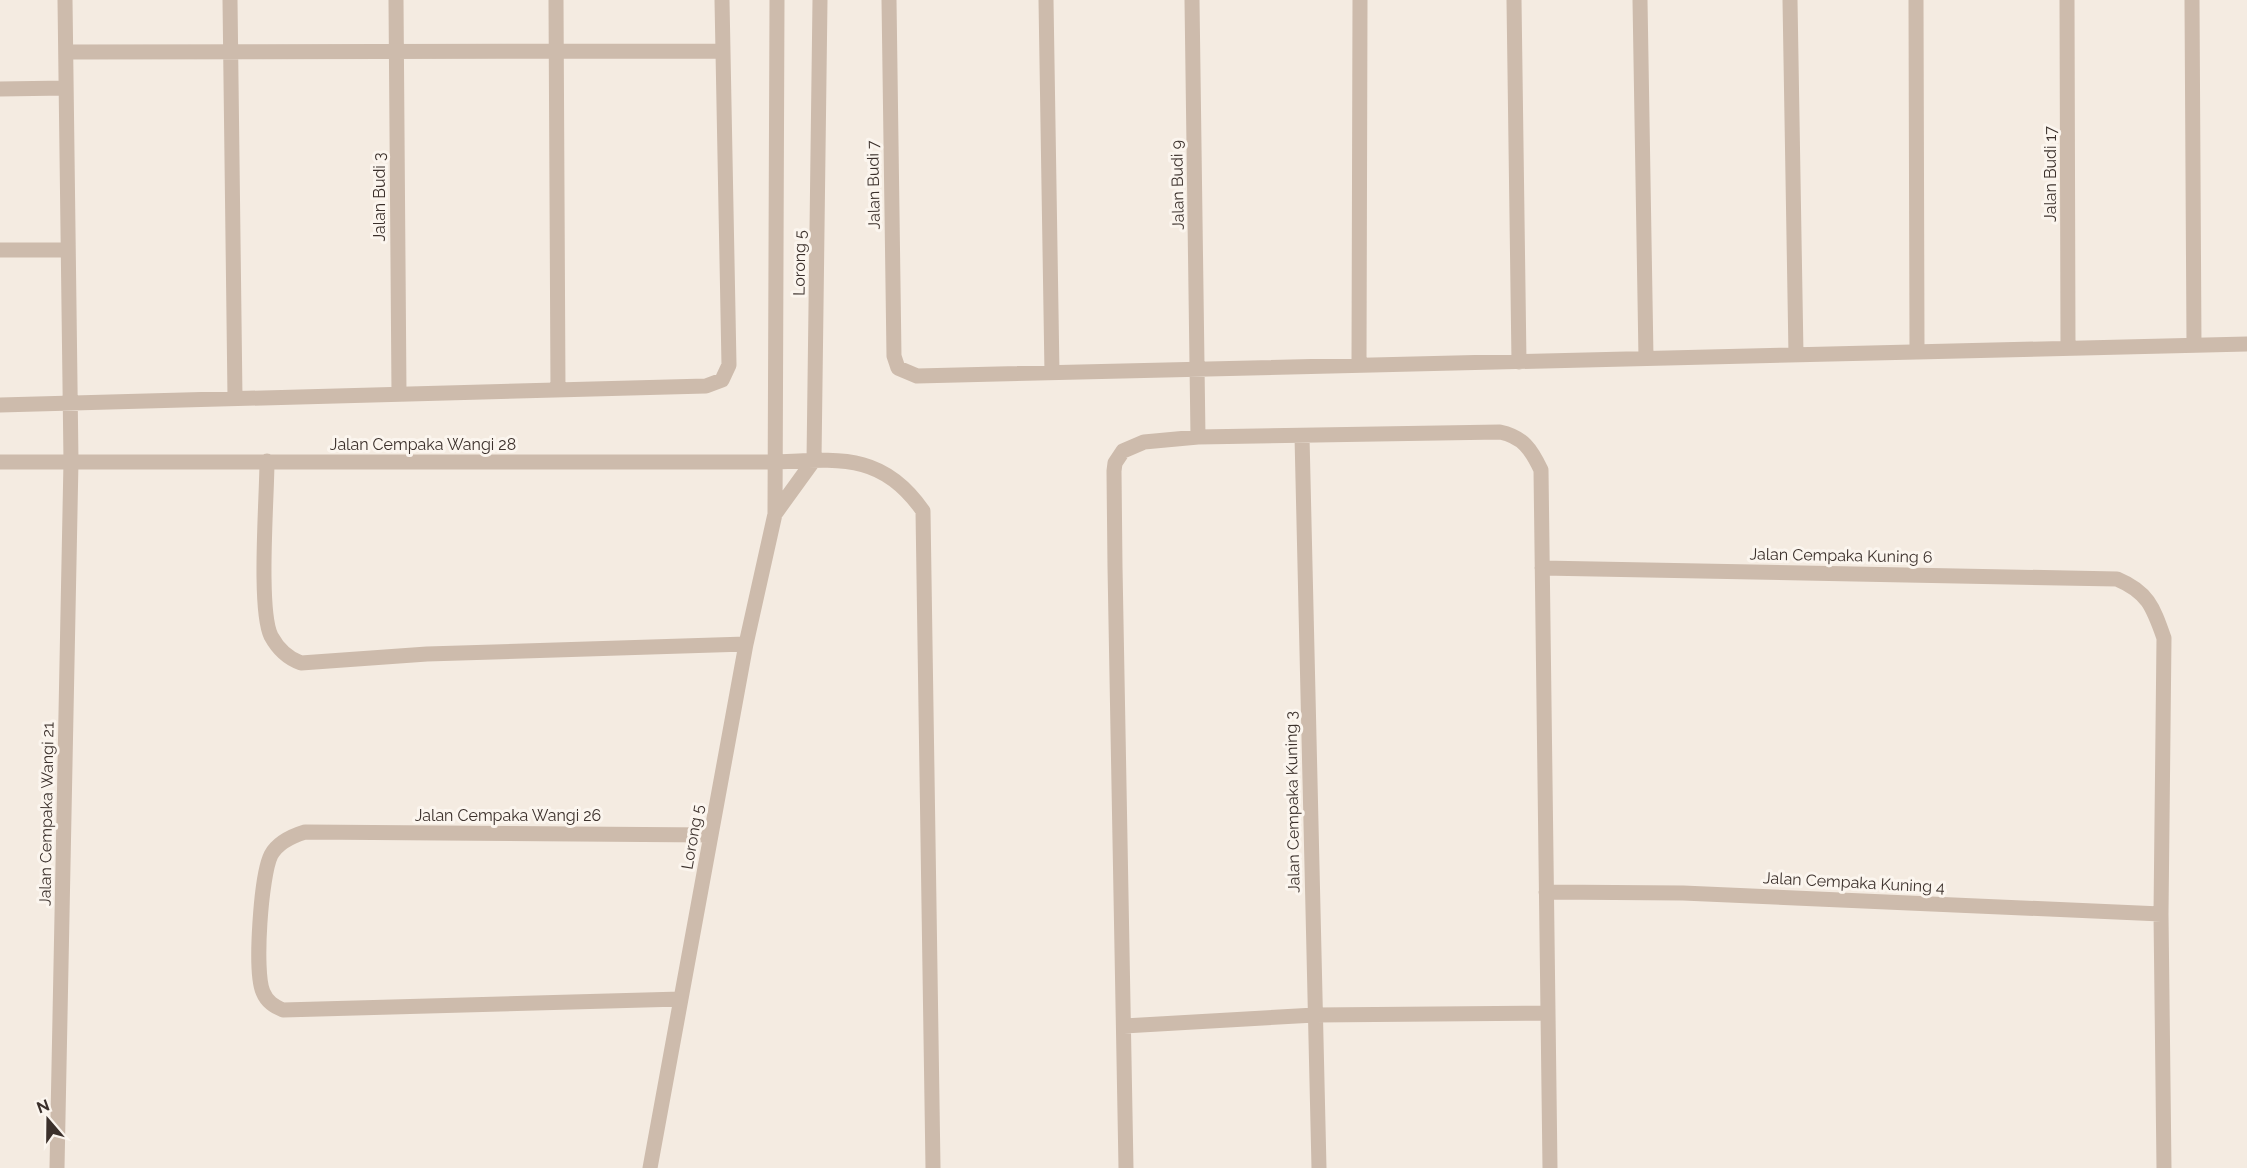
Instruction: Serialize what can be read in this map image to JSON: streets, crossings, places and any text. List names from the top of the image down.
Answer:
{
  "streets": {
    "street": [
      "Jalan Budi 17",
      "Jalan Budi 7",
      "Jalan Budi 9",
      "Jalan Budi 3",
      "Lorong 5",
      "Jalan Cempaka Wangi 28",
      "Jalan Cempaka Kuning 6",
      "Jalan Cempaka Kuning 3",
      "Jalan Cempaka Wangi 21",
      "Jalan Cempaka Wangi 26",
      "Jalan Cempaka Kuning 4"
    ]
  },
  "crossings": [
    ["Lorong 5", "Jalan Cempaka Wangi 28"],
    ["Lorong 5", "Jalan Cempaka Wangi 26"],
    ["Jalan Cempaka Wangi 28", "Jalan Cempaka Wangi 21"],
    ["Jalan Cempaka Kuning 6", "Jalan Cempaka Kuning 4"]
  ],
  "north": "top"
}
